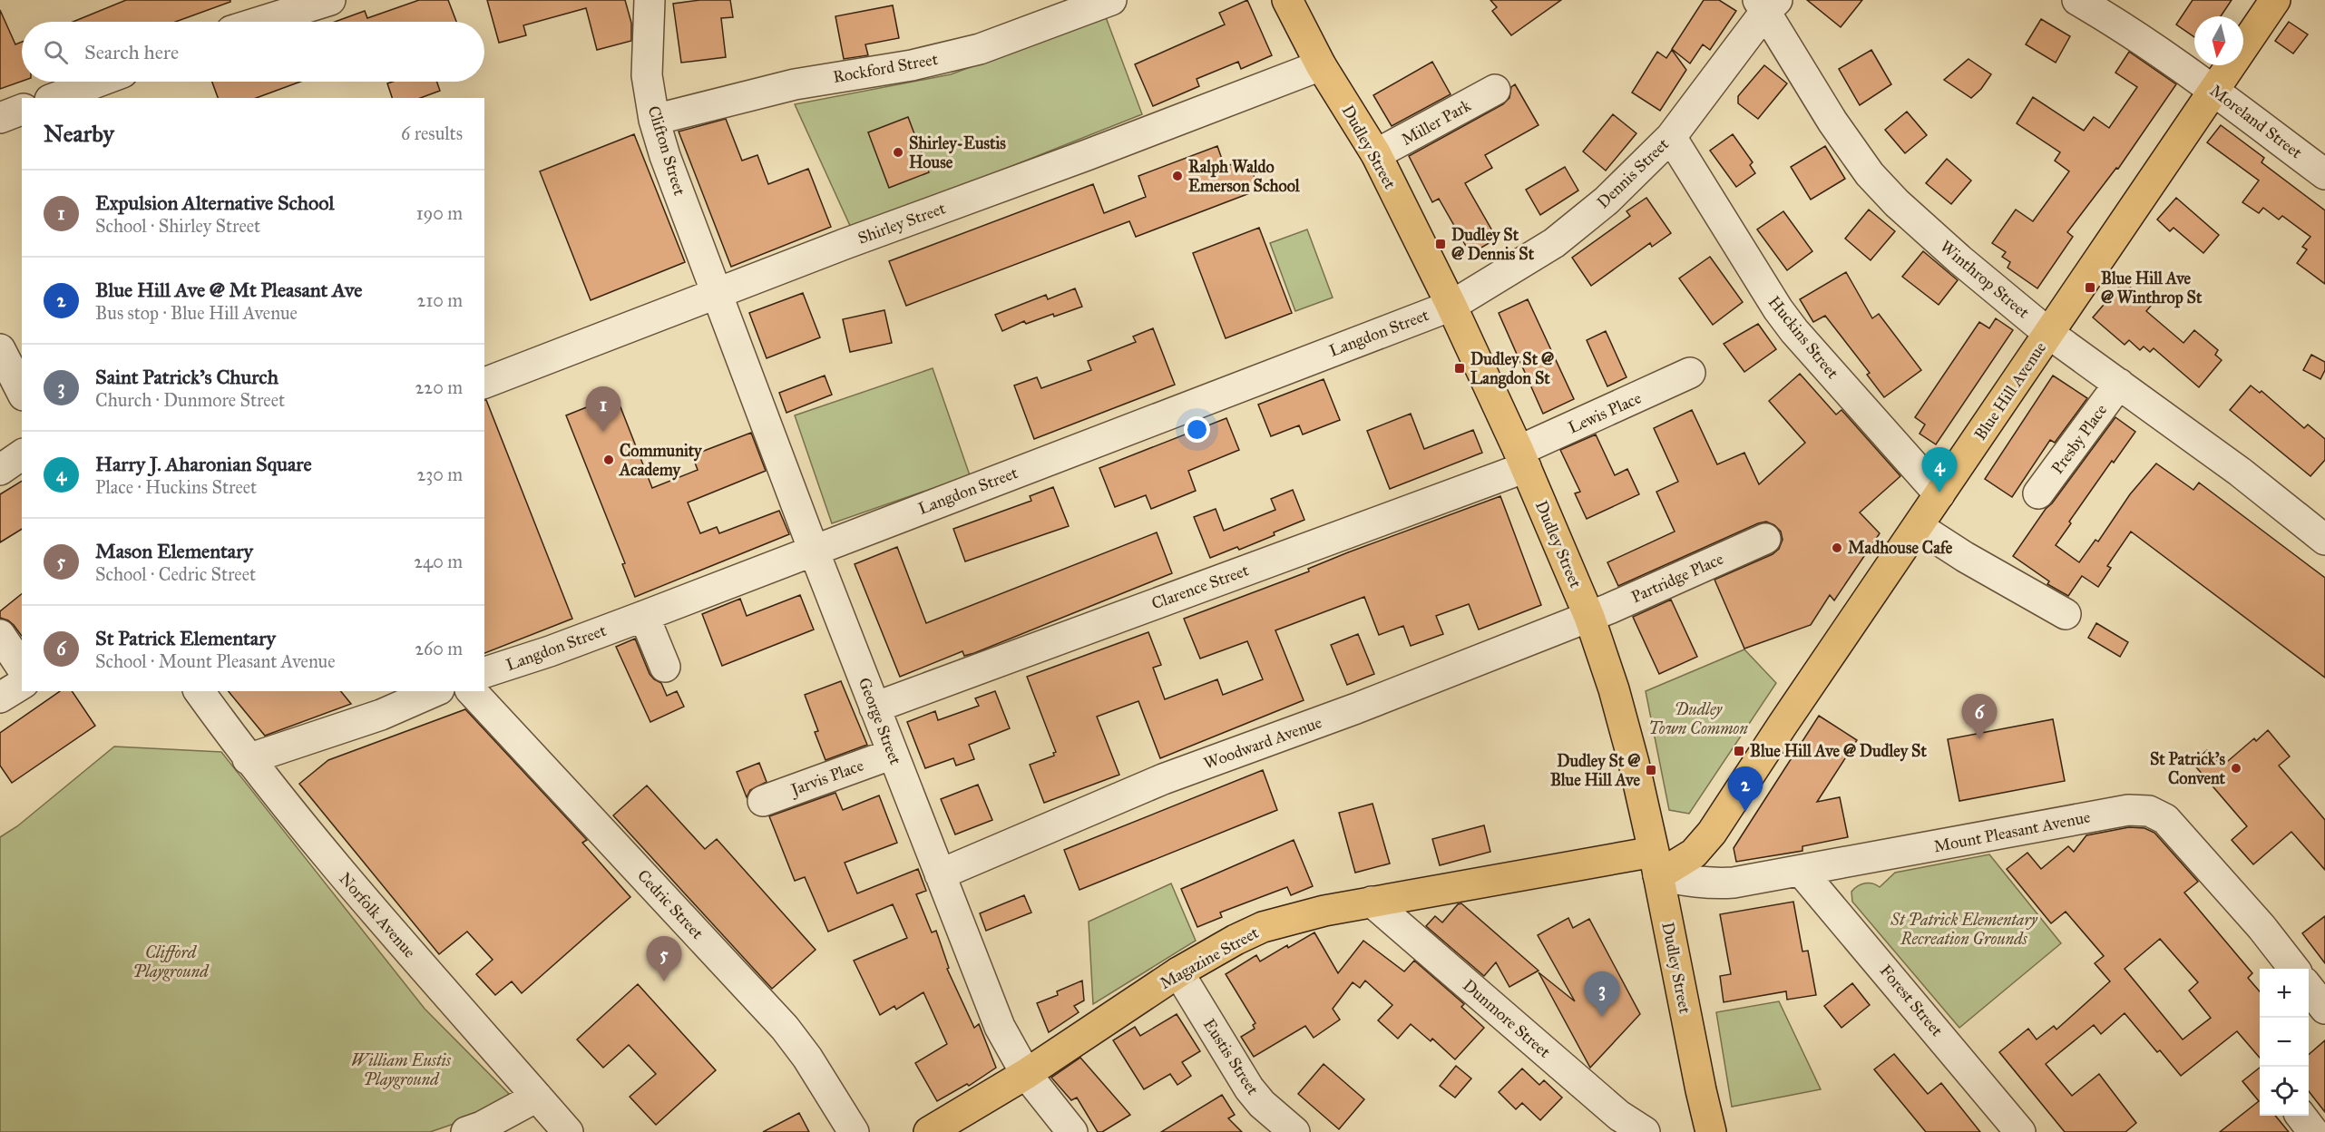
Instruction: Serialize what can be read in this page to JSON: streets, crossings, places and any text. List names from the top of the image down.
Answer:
{
  "streets": {
    "main road": ["Dudley Street", "Blue Hill Avenue", "Magazine Street"],
    "street": [
      "Rockford Street",
      "Moreland Street",
      "Miller Park",
      "Clifton Street",
      "Dennis Street",
      "Shirley Street",
      "Winthrop Street",
      "Langdon Street",
      "Huckins Street",
      "Lewis Place",
      "Presby Place",
      "Partridge Place",
      "Clarence Street",
      "George Street",
      "Woodward Avenue",
      "Jarvis Place",
      "Mount Pleasant Avenue",
      "Cedric Street",
      "Norfolk Avenue",
      "Forest Street",
      "Dunmore Street",
      "Eustis Street"
    ]
  },
  "crossings": [
    ["Rockford Street", "Clifton Street"],
    ["Moreland Street", "Blue Hill Avenue"],
    ["Miller Park", "Dudley Street"],
    ["Dudley Street", "Dennis Street"],
    ["Dudley Street", "Shirley Street"],
    ["Dudley Street", "Langdon Street"],
    ["Dudley Street", "Blue Hill Avenue"],
    ["Dudley Street", "Lewis Place"],
    ["Dudley Street", "Partridge Place"],
    ["Dudley Street", "Clarence Street"],
    ["Dudley Street", "Woodward Avenue"],
    ["Dudley Street", "Mount Pleasant Avenue"],
    ["Dudley Street", "Magazine Street"],
    ["Clifton Street", "Shirley Street"],
    ["Clifton Street", "George Street"],
    ["Dennis Street", "Winthrop Street"],
    ["Dennis Street", "Langdon Street"],
    ["Dennis Street", "Huckins Street"],
    ["Shirley Street", "George Street"],
    ["Winthrop Street", "Blue Hill Avenue"],
    ["Winthrop Street", "Presby Place"],
    ["Langdon Street", "George Street"],
    ["Huckins Street", "Blue Hill Avenue"],
    ["Blue Hill Avenue", "Mount Pleasant Avenue"],
    ["Blue Hill Avenue", "Magazine Street"],
    ["Lewis Place", "Clarence Street"],
    ["Partridge Place", "Woodward Avenue"],
    ["Clarence Street", "George Street"],
    ["George Street", "Woodward Avenue"],
    ["George Street", "Jarvis Place"],
    ["George Street", "Magazine Street"],
    ["Mount Pleasant Avenue", "Magazine Street"],
    ["Mount Pleasant Avenue", "Forest Street"],
    ["Magazine Street", "Dunmore Street"],
    ["Magazine Street", "Eustis Street"]
  ],
  "parks": [
    "Dudley Town Common",
    "St Patrick Elementary Recreation Grounds",
    "Clifford Playground",
    "William Eustis Playground"
  ],
  "places": {
    "other": [
      "Shirley-Eustis House",
      "Ralph Waldo Emerson School",
      "Community Academy",
      "Madhouse Cafe",
      "St Patrick's Convent"
    ],
    "transit": [
      "Dudley St @ Dennis St",
      "Blue Hill Ave @ Winthrop St",
      "Dudley St @ Langdon St",
      "Blue Hill Ave @ Dudley St",
      "Dudley St @ Blue Hill Ave"
    ]
  },
  "north": "bottom",
  "page": {
    "search": "Search here",
    "heading": ["Nearby", "6 results"],
    "list": [
      {
        "mark": "1",
        "name": "Expulsion Alternative School",
        "note": "School · Shirley Street",
        "value": "190 m"
      },
      {
        "mark": "2",
        "name": "Blue Hill Ave @ Mt Pleasant Ave",
        "note": "Bus stop · Blue Hill Avenue",
        "value": "210 m"
      },
      {
        "mark": "3",
        "name": "Saint Patrick's Church",
        "note": "Church · Dunmore Street",
        "value": "220 m"
      },
      {
        "mark": "4",
        "name": "Harry J. Aharonian Square",
        "note": "Place · Huckins Street",
        "value": "230 m"
      },
      {
        "mark": "5",
        "name": "Mason Elementary",
        "note": "School · Cedric Street",
        "value": "240 m"
      },
      {
        "mark": "6",
        "name": "St Patrick Elementary",
        "note": "School · Mount Pleasant Avenue",
        "value": "260 m"
      }
    ],
    "pins": [
      "1",
      "4",
      "6",
      "2",
      "5",
      "3"
    ],
    "map_buttons": ["+", "−"]
  }
}
